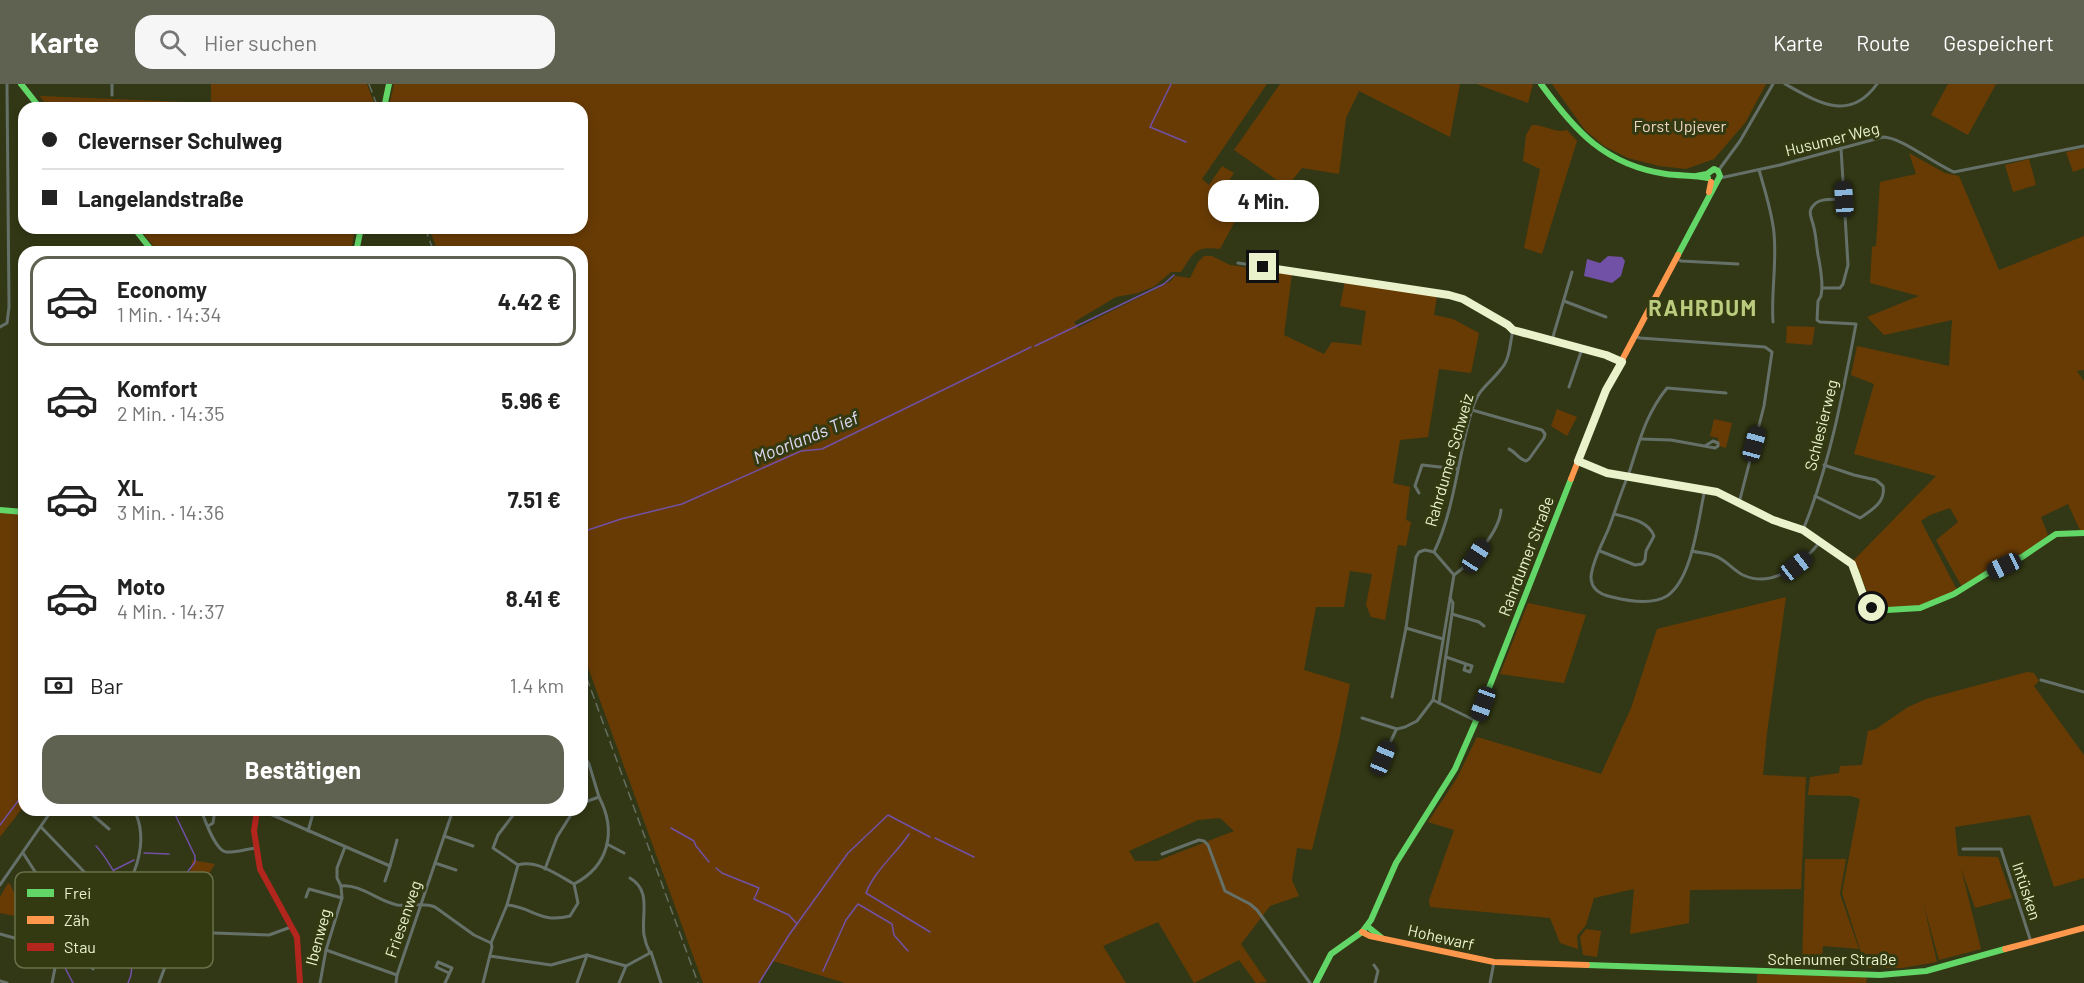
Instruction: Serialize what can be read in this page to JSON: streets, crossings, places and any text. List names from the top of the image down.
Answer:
{
  "streets": {
    "street": [
      "Husumer Weg",
      "Schlesierweg",
      "Rahrdumer Schweiz",
      "Rahrdumer Straße",
      "Intüsken",
      "Friesenweg",
      "Ibenweg",
      "Hohewarf",
      "Schenumer Straße"
    ]
  },
  "crossings": [
    ["Husumer Weg", "Rahrdumer Straße"],
    ["Rahrdumer Straße", "Hohewarf"],
    ["Intüsken", "Schenumer Straße"],
    ["Hohewarf", "Schenumer Straße"]
  ],
  "districts": ["RAHRDUM"],
  "water": ["Moorlands Tief"],
  "parks": ["Forst Upjever"],
  "legend": ["Frei", "Zäh", "Stau"],
  "page": {
    "header": "Karte",
    "search": "Hier suchen",
    "nav": ["Karte", "Route", "Gespeichert"],
    "banner": ["Clevernser Schulweg", "Langelandstraße"],
    "bubble": "4 Min.",
    "list": [
      {
        "name": "Economy",
        "note": "1 Min. · 14:34",
        "value": "4.42 €"
      },
      {
        "name": "Komfort",
        "note": "2 Min. · 14:35",
        "value": "5.96 €"
      },
      {
        "name": "XL",
        "note": "3 Min. · 14:36",
        "value": "7.51 €"
      },
      {
        "name": "Moto",
        "note": "4 Min. · 14:37",
        "value": "8.41 €"
      }
    ],
    "pay": ["Bar", "1.4 km"],
    "buttons": "Bestätigen"
  }
}
